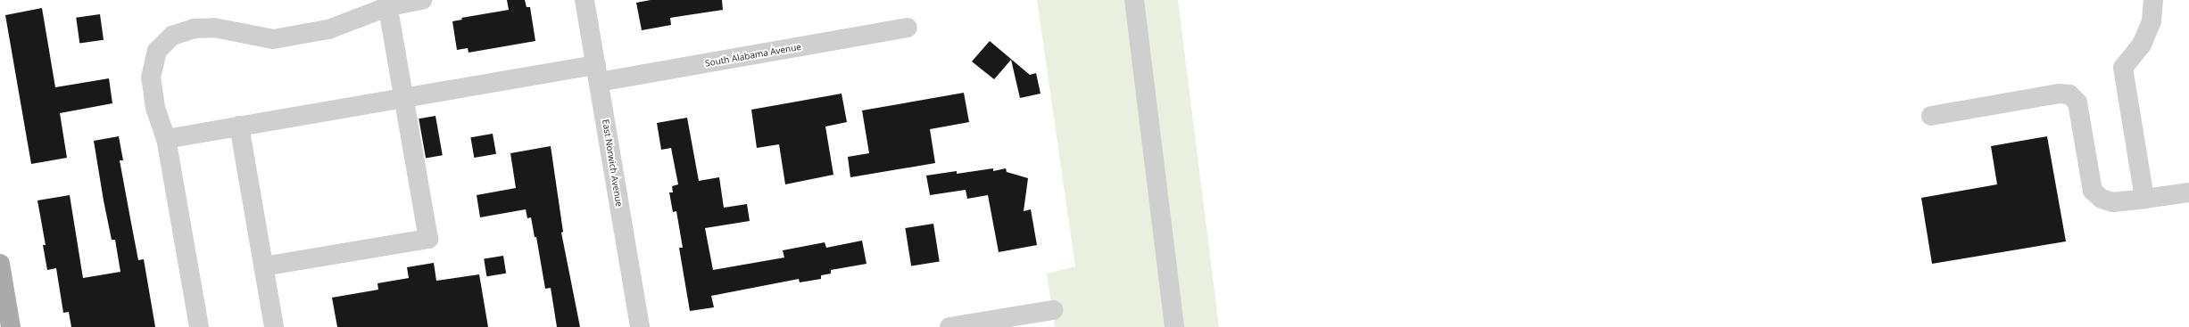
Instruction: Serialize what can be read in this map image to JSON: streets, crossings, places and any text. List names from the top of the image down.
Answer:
{
  "streets": {
    "street": ["South Alabama Avenue", "East Norwich Avenue"]
  },
  "crossings": [
    ["South Alabama Avenue", "East Norwich Avenue"]
  ]
}
